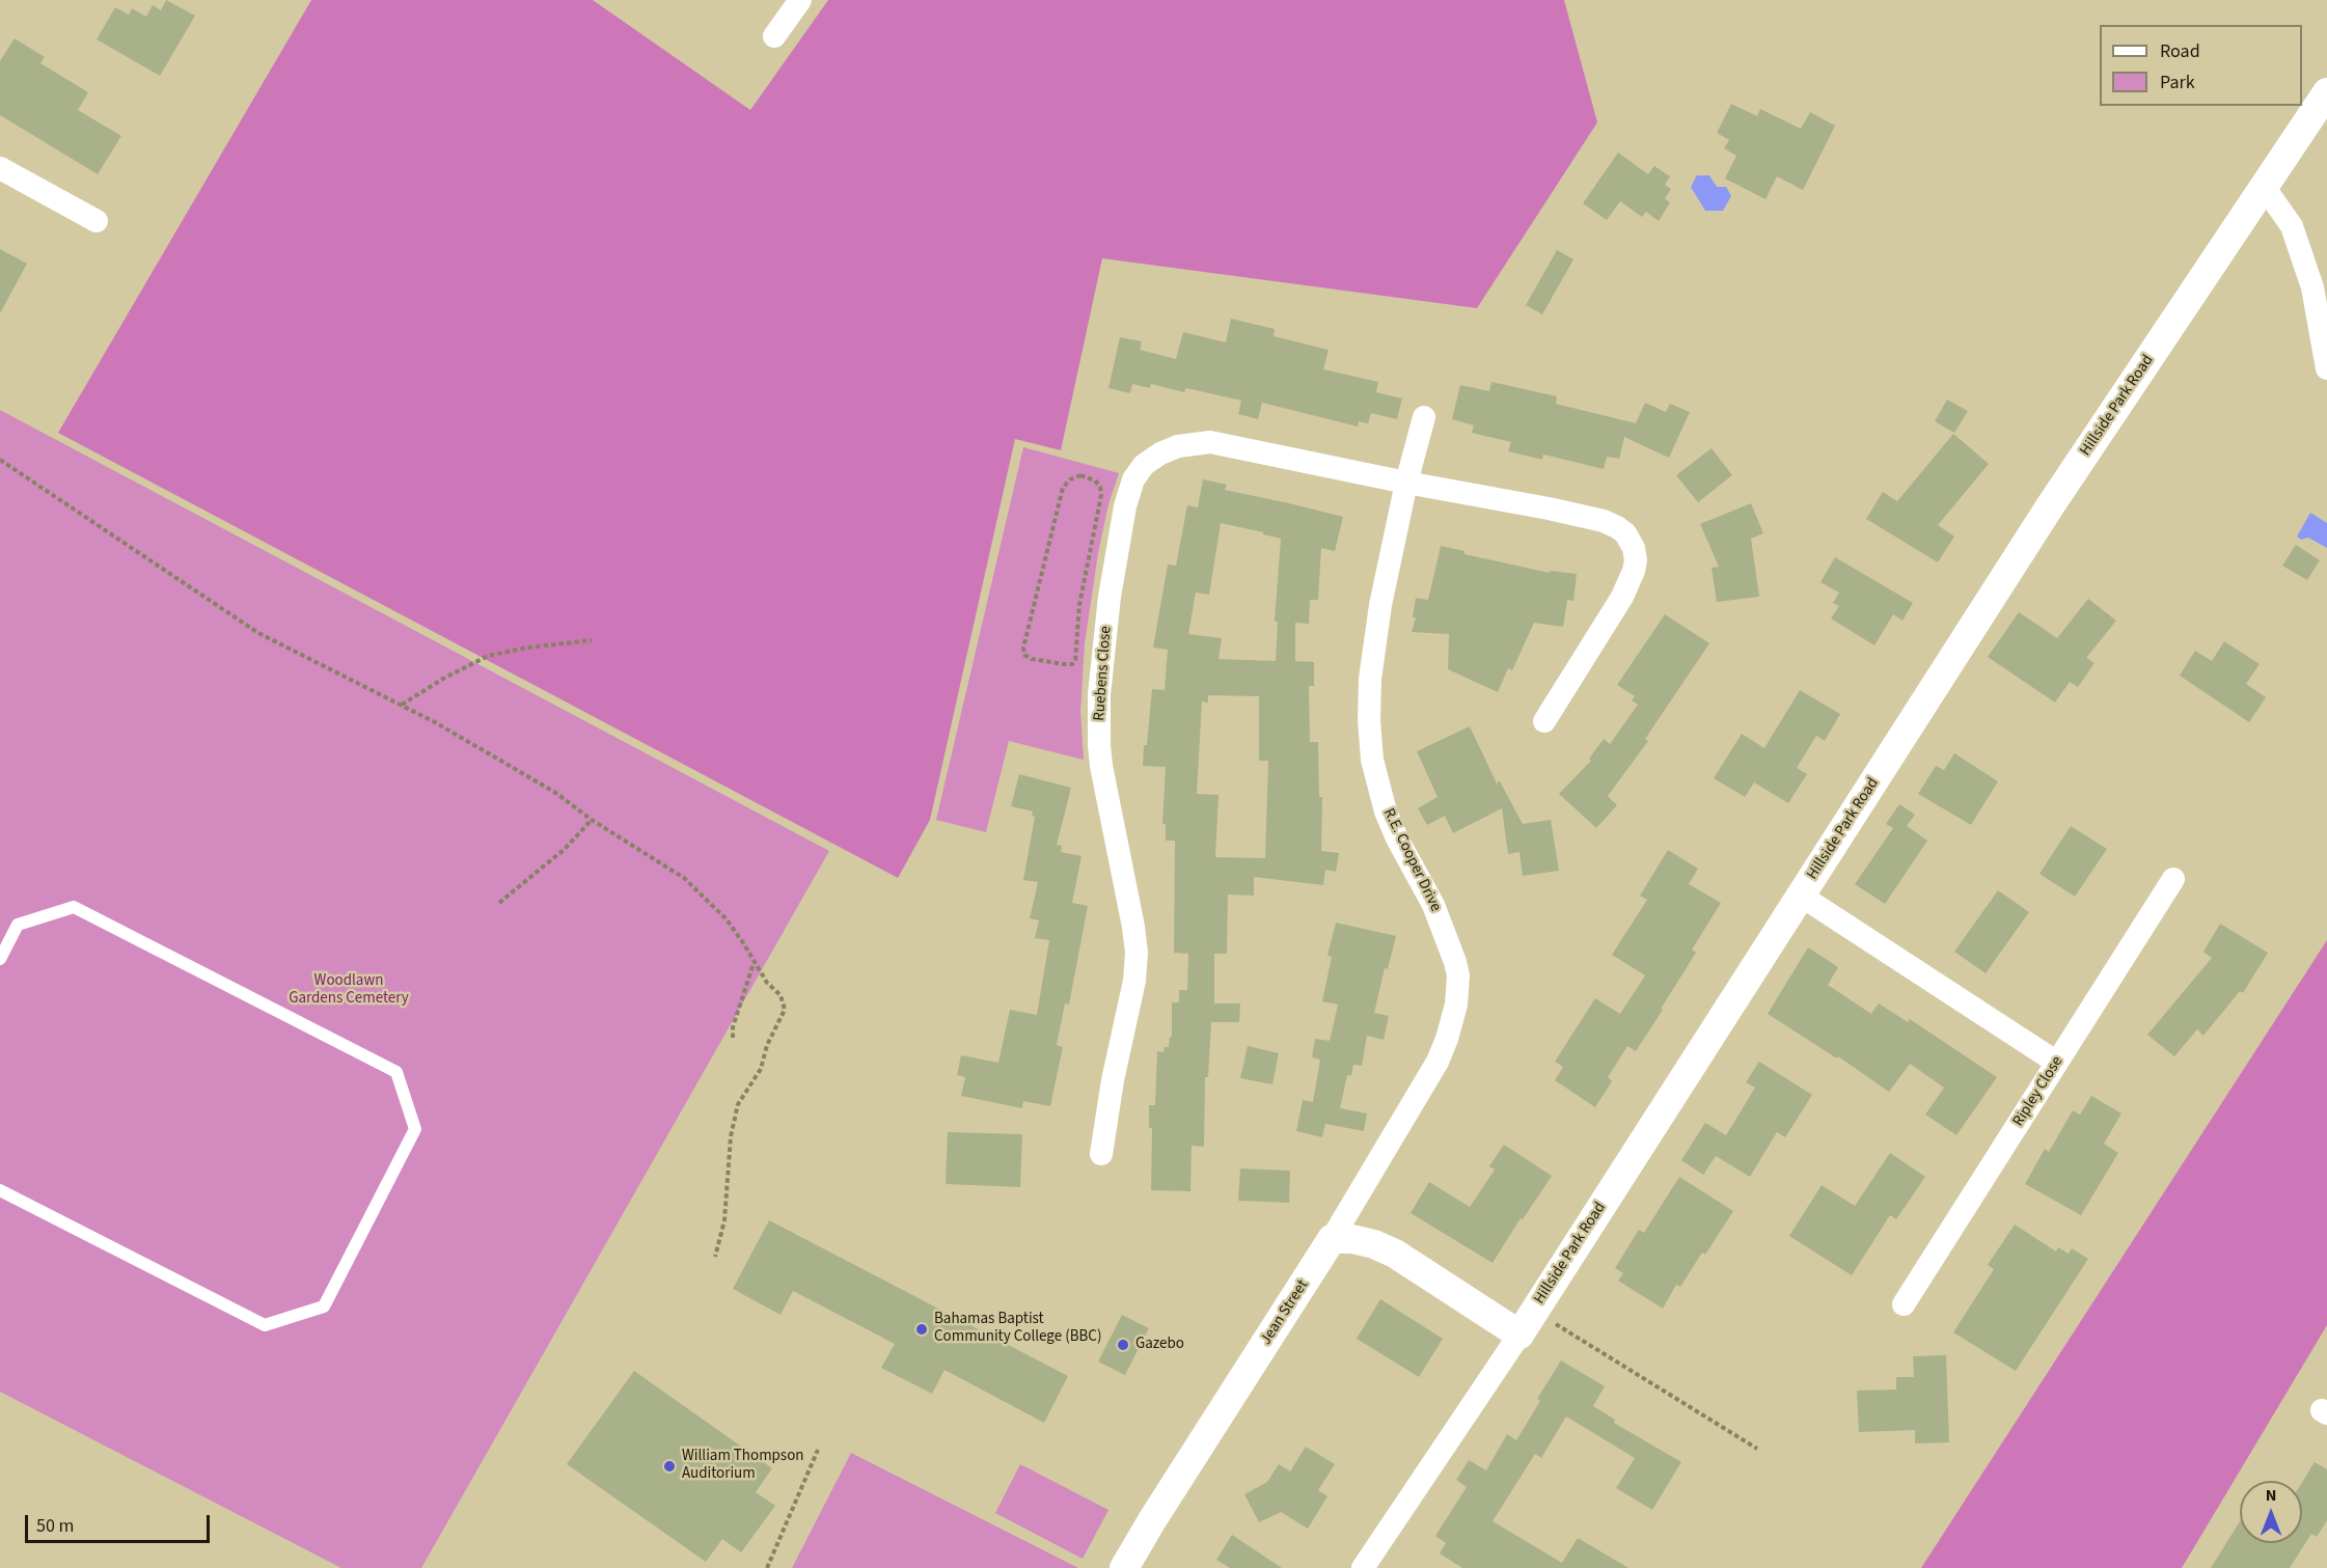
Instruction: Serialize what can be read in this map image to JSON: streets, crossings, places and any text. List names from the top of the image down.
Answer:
{
  "streets": {
    "street": [
      "Hillside Park Road",
      "Ruebens Close",
      "R.E. Cooper Drive",
      "Ripley Close",
      "Jean Street"
    ]
  },
  "crossings": [
    ["Ruebens Close", "R.E. Cooper Drive"],
    ["R.E. Cooper Drive", "Jean Street"]
  ],
  "parks": ["Woodlawn Gardens Cemetery"],
  "places": ["Bahamas Baptist Community College (BBC)", "Gazebo", "William Thompson Auditorium"],
  "legend": ["Road", "Park"],
  "scale_bar": "50 m",
  "north": "top"
}
